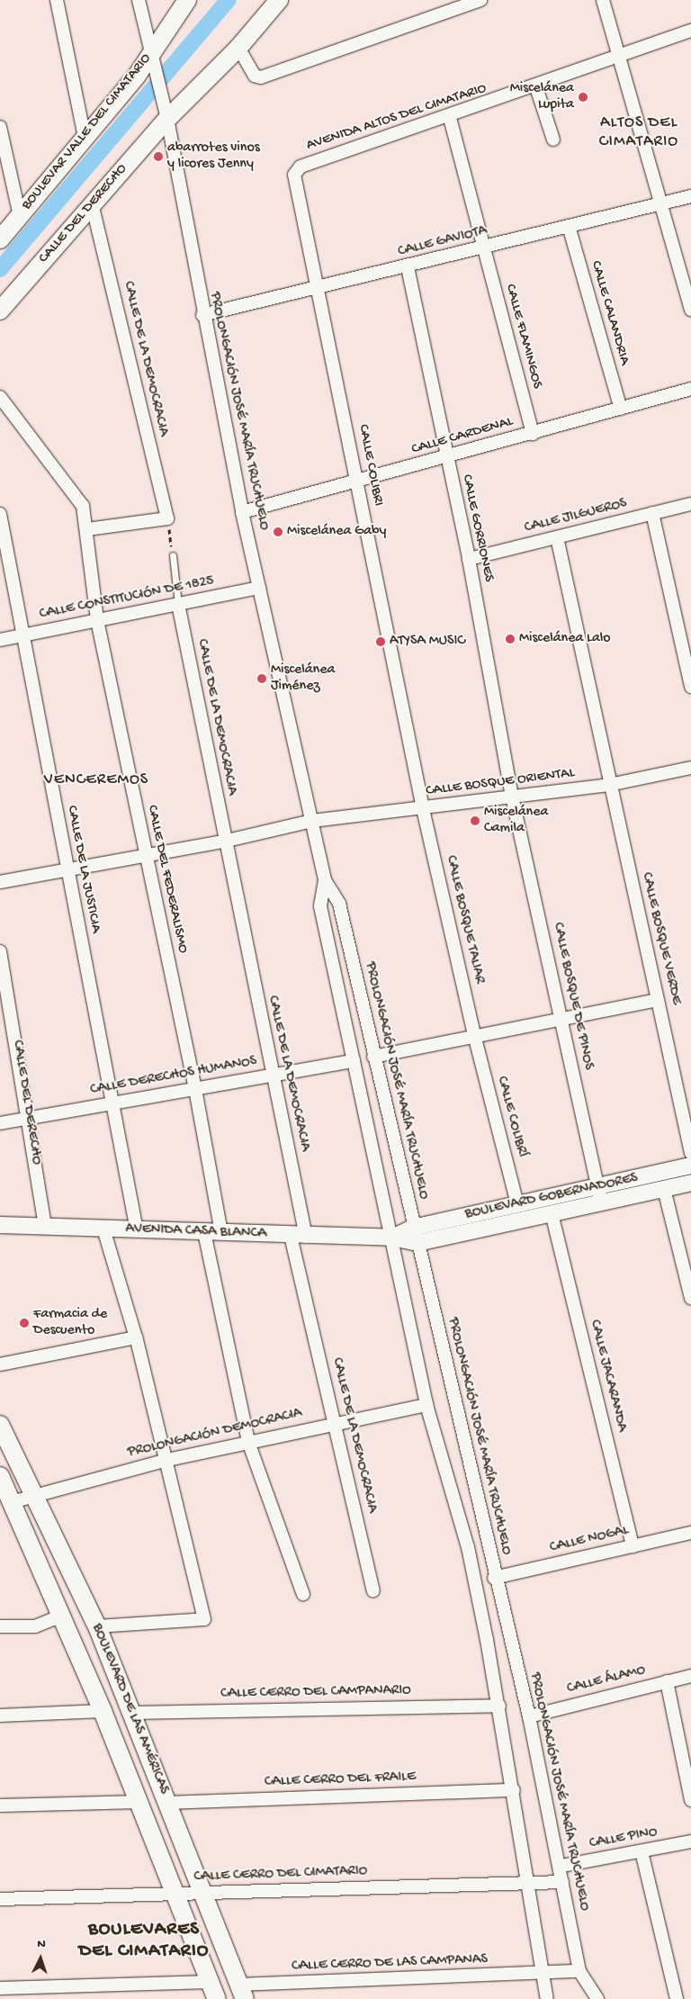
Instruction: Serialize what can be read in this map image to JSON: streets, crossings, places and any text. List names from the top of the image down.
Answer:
{
  "streets": {
    "main road": ["BOULEVAR VALLE DEL CIMATARIO", "CALLE DEL DERECHO", "BOULEVARD DE LAS AMÉRICAS"],
    "street": [
      "AVENIDA ALTOS DEL CIMATARIO",
      "CALLE GAVIOTA",
      "CALLE CALANDRIA",
      "CALLE FLAMINGOS",
      "CALLE DE LA DEMOCRACIA",
      "PROLONGACIÓN JOSÉ MARÍA TRUCHUELO",
      "CALLE CARDENAL",
      "CALLE COLIBRI",
      "CALLE JILGUEROS",
      "CALLE GORRIONES",
      "CALLE CONSTITUCIÓN DE 1825",
      "CALLE BOSQUE ORIENTAL",
      "CALLE DE LA JUSTICIA",
      "CALLE DEL FEDERALISMO",
      "CALLE BOSQUE TALIAR",
      "CALLE BOSQUE VERDE",
      "CALLE BOSQUE DE PINOS",
      "CALLE DERECHOS HUMANOS",
      "CALLE COLIBRÍ",
      "BOULEVARD GOBERNADORES",
      "AVENIDA CASA BLANCA",
      "CALLE JACARANDA",
      "PROLONGACIÓN DEMOCRACIA",
      "CALLE NOGAL",
      "CALLE ÁLAMO",
      "CALLE CERRO DEL CAMPANARIO",
      "CALLE CERRO DEL FRAILE",
      "CALLE PINO",
      "CALLE CERRO DEL CIMATARIO",
      "CALLE CERRO DE LAS CAMPANAS"
    ]
  },
  "crossings": [
    ["AVENIDA ALTOS DEL CIMATARIO", "CALLE FLAMINGOS"],
    ["AVENIDA ALTOS DEL CIMATARIO", "CALLE COLIBRI"],
    ["BOULEVAR VALLE DEL CIMATARIO", "PROLONGACIÓN JOSÉ MARÍA TRUCHUELO"],
    ["CALLE DEL DERECHO", "CALLE DE LA DEMOCRACIA"],
    ["CALLE DEL DERECHO", "PROLONGACIÓN JOSÉ MARÍA TRUCHUELO"],
    ["CALLE DEL DERECHO", "CALLE DERECHOS HUMANOS"],
    ["CALLE DEL DERECHO", "AVENIDA CASA BLANCA"],
    ["CALLE GAVIOTA", "CALLE CALANDRIA"],
    ["CALLE GAVIOTA", "CALLE FLAMINGOS"],
    ["CALLE GAVIOTA", "PROLONGACIÓN JOSÉ MARÍA TRUCHUELO"],
    ["CALLE GAVIOTA", "CALLE COLIBRI"],
    ["CALLE GAVIOTA", "CALLE GORRIONES"],
    ["CALLE CALANDRIA", "CALLE CARDENAL"],
    ["CALLE FLAMINGOS", "CALLE CARDENAL"],
    ["CALLE DE LA DEMOCRACIA", "CALLE CONSTITUCIÓN DE 1825"],
    ["CALLE DE LA DEMOCRACIA", "CALLE BOSQUE ORIENTAL"],
    ["CALLE DE LA DEMOCRACIA", "CALLE DERECHOS HUMANOS"],
    ["CALLE DE LA DEMOCRACIA", "AVENIDA CASA BLANCA"],
    ["CALLE DE LA DEMOCRACIA", "PROLONGACIÓN DEMOCRACIA"],
    ["PROLONGACIÓN JOSÉ MARÍA TRUCHUELO", "CALLE CARDENAL"],
    ["PROLONGACIÓN JOSÉ MARÍA TRUCHUELO", "CALLE CONSTITUCIÓN DE 1825"],
    ["PROLONGACIÓN JOSÉ MARÍA TRUCHUELO", "CALLE BOSQUE ORIENTAL"],
    ["PROLONGACIÓN JOSÉ MARÍA TRUCHUELO", "CALLE DERECHOS HUMANOS"],
    ["PROLONGACIÓN JOSÉ MARÍA TRUCHUELO", "BOULEVARD GOBERNADORES"],
    ["PROLONGACIÓN JOSÉ MARÍA TRUCHUELO", "AVENIDA CASA BLANCA"],
    ["PROLONGACIÓN JOSÉ MARÍA TRUCHUELO", "PROLONGACIÓN DEMOCRACIA"],
    ["PROLONGACIÓN JOSÉ MARÍA TRUCHUELO", "CALLE NOGAL"],
    ["PROLONGACIÓN JOSÉ MARÍA TRUCHUELO", "CALLE ÁLAMO"],
    ["PROLONGACIÓN JOSÉ MARÍA TRUCHUELO", "CALLE CERRO DEL CAMPANARIO"],
    ["PROLONGACIÓN JOSÉ MARÍA TRUCHUELO", "CALLE PINO"],
    ["PROLONGACIÓN JOSÉ MARÍA TRUCHUELO", "CALLE CERRO DEL CIMATARIO"],
    ["PROLONGACIÓN JOSÉ MARÍA TRUCHUELO", "CALLE CERRO DE LAS CAMPANAS"],
    ["CALLE CARDENAL", "CALLE COLIBRI"],
    ["CALLE CARDENAL", "CALLE GORRIONES"],
    ["CALLE COLIBRI", "CALLE BOSQUE ORIENTAL"],
    ["CALLE COLIBRI", "CALLE BOSQUE TALIAR"],
    ["CALLE JILGUEROS", "CALLE GORRIONES"],
    ["CALLE JILGUEROS", "CALLE BOSQUE VERDE"],
    ["CALLE GORRIONES", "CALLE BOSQUE ORIENTAL"],
    ["CALLE GORRIONES", "CALLE BOSQUE DE PINOS"],
    ["CALLE CONSTITUCIÓN DE 1825", "CALLE DE LA JUSTICIA"],
    ["CALLE CONSTITUCIÓN DE 1825", "CALLE DEL FEDERALISMO"],
    ["CALLE BOSQUE ORIENTAL", "CALLE DE LA JUSTICIA"],
    ["CALLE BOSQUE ORIENTAL", "CALLE DEL FEDERALISMO"],
    ["CALLE BOSQUE ORIENTAL", "CALLE BOSQUE TALIAR"],
    ["CALLE BOSQUE ORIENTAL", "CALLE BOSQUE VERDE"],
    ["CALLE BOSQUE ORIENTAL", "CALLE BOSQUE DE PINOS"],
    ["CALLE DE LA JUSTICIA", "CALLE DERECHOS HUMANOS"],
    ["CALLE DE LA JUSTICIA", "AVENIDA CASA BLANCA"],
    ["CALLE DEL FEDERALISMO", "CALLE DERECHOS HUMANOS"],
    ["CALLE DEL FEDERALISMO", "AVENIDA CASA BLANCA"],
    ["CALLE BOSQUE TALIAR", "CALLE COLIBRÍ"],
    ["CALLE BOSQUE DE PINOS", "BOULEVARD GOBERNADORES"],
    ["CALLE COLIBRÍ", "BOULEVARD GOBERNADORES"],
    ["BOULEVARD GOBERNADORES", "AVENIDA CASA BLANCA"],
    ["BOULEVARD GOBERNADORES", "CALLE JACARANDA"],
    ["CALLE JACARANDA", "CALLE NOGAL"],
    ["PROLONGACIÓN DEMOCRACIA", "BOULEVARD DE LAS AMÉRICAS"],
    ["CALLE CERRO DEL CAMPANARIO", "BOULEVARD DE LAS AMÉRICAS"],
    ["BOULEVARD DE LAS AMÉRICAS", "CALLE CERRO DEL FRAILE"],
    ["BOULEVARD DE LAS AMÉRICAS", "CALLE CERRO DEL CIMATARIO"],
    ["BOULEVARD DE LAS AMÉRICAS", "CALLE CERRO DE LAS CAMPANAS"]
  ],
  "districts": ["ALTOS DEL CIMATARIO", "VENCEREMOS", "BOULEVARES DEL CIMATARIO"],
  "places": [
    "Miscelánea Lupita",
    "abarrotes vinos y licores Jenny",
    "Miscelánea Gaby",
    "Miscelánea Lalo",
    "ATYSA MUSIC",
    "Miscelánea Jiménez",
    "Miscelánea Camila",
    "Farmacia de Descuento"
  ],
  "north": "top"
}
